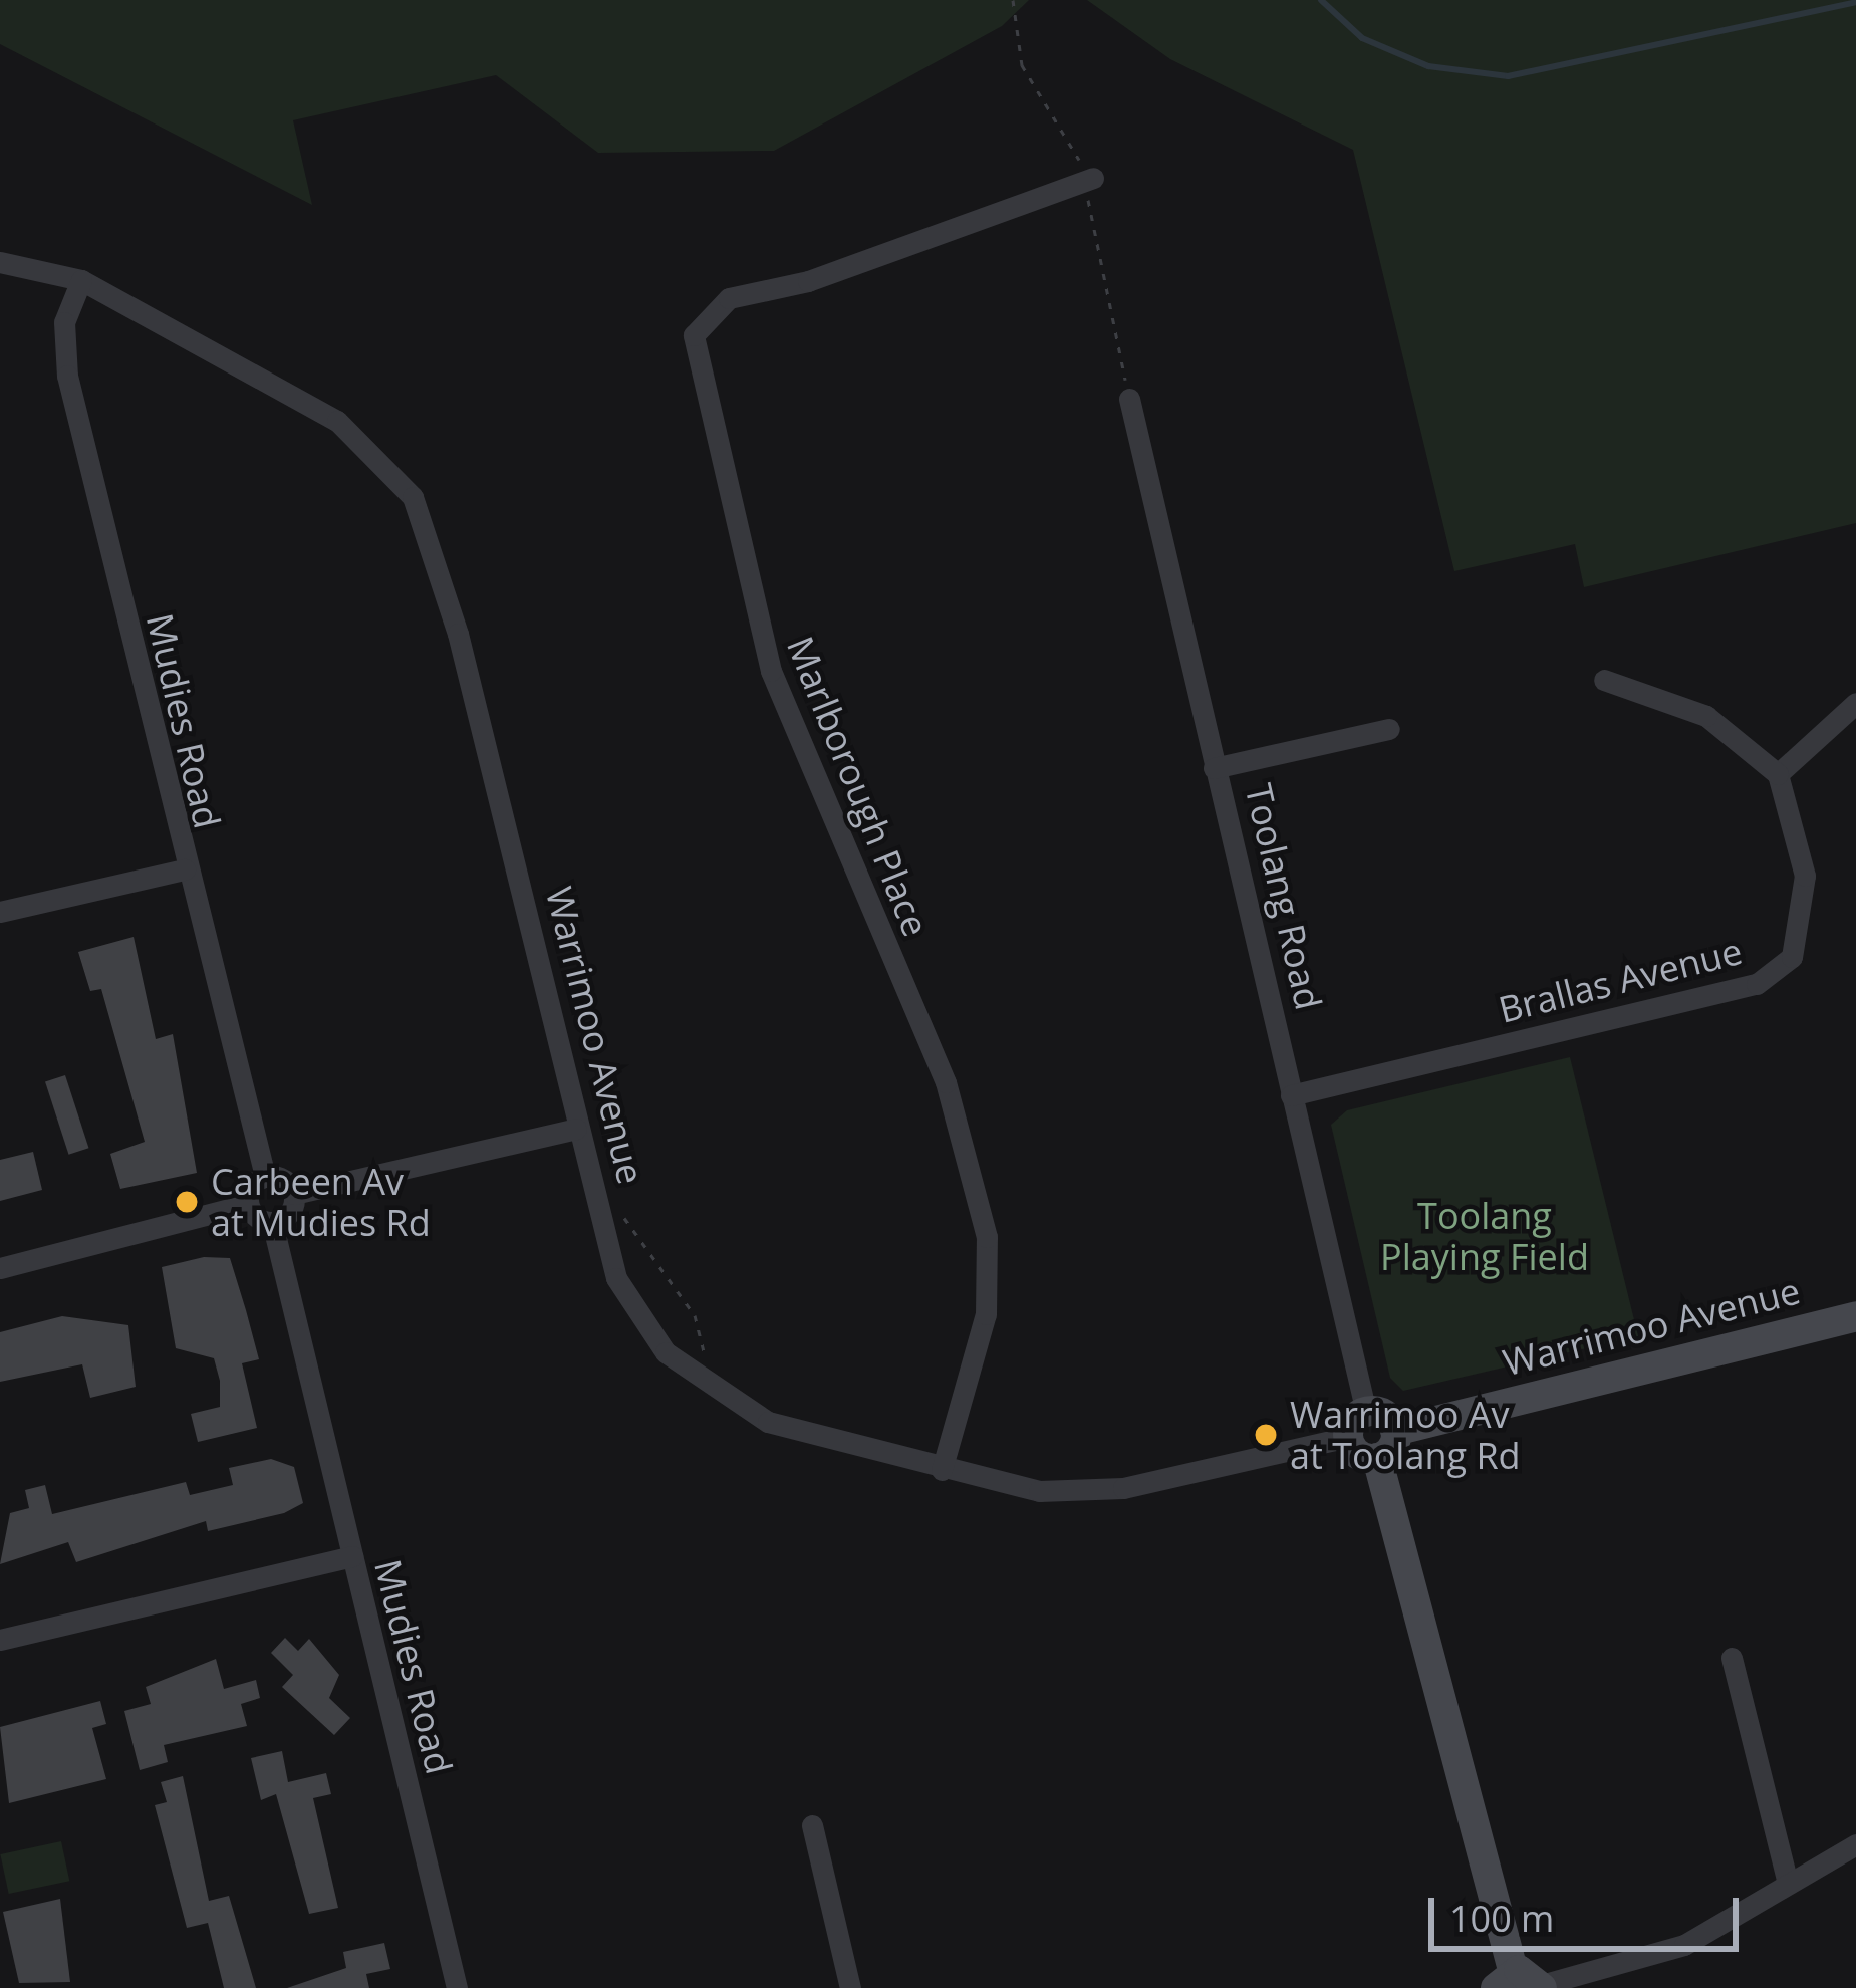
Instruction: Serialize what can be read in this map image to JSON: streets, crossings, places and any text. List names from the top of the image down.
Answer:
{
  "streets": {
    "street": [
      "Mudies Road",
      "Marlborough Place",
      "Toolang Road",
      "Brallas Avenue",
      "Warrimoo Avenue"
    ]
  },
  "crossings": [
    ["Mudies Road", "Warrimoo Avenue"],
    ["Marlborough Place", "Warrimoo Avenue"],
    ["Toolang Road", "Brallas Avenue"],
    ["Toolang Road", "Warrimoo Avenue"]
  ],
  "parks": ["Toolang Playing Field"],
  "places": ["Carbeen Av at Mudies Rd", "Warrimoo Av at Toolang Rd"],
  "scale_bar": "100 m"
}
